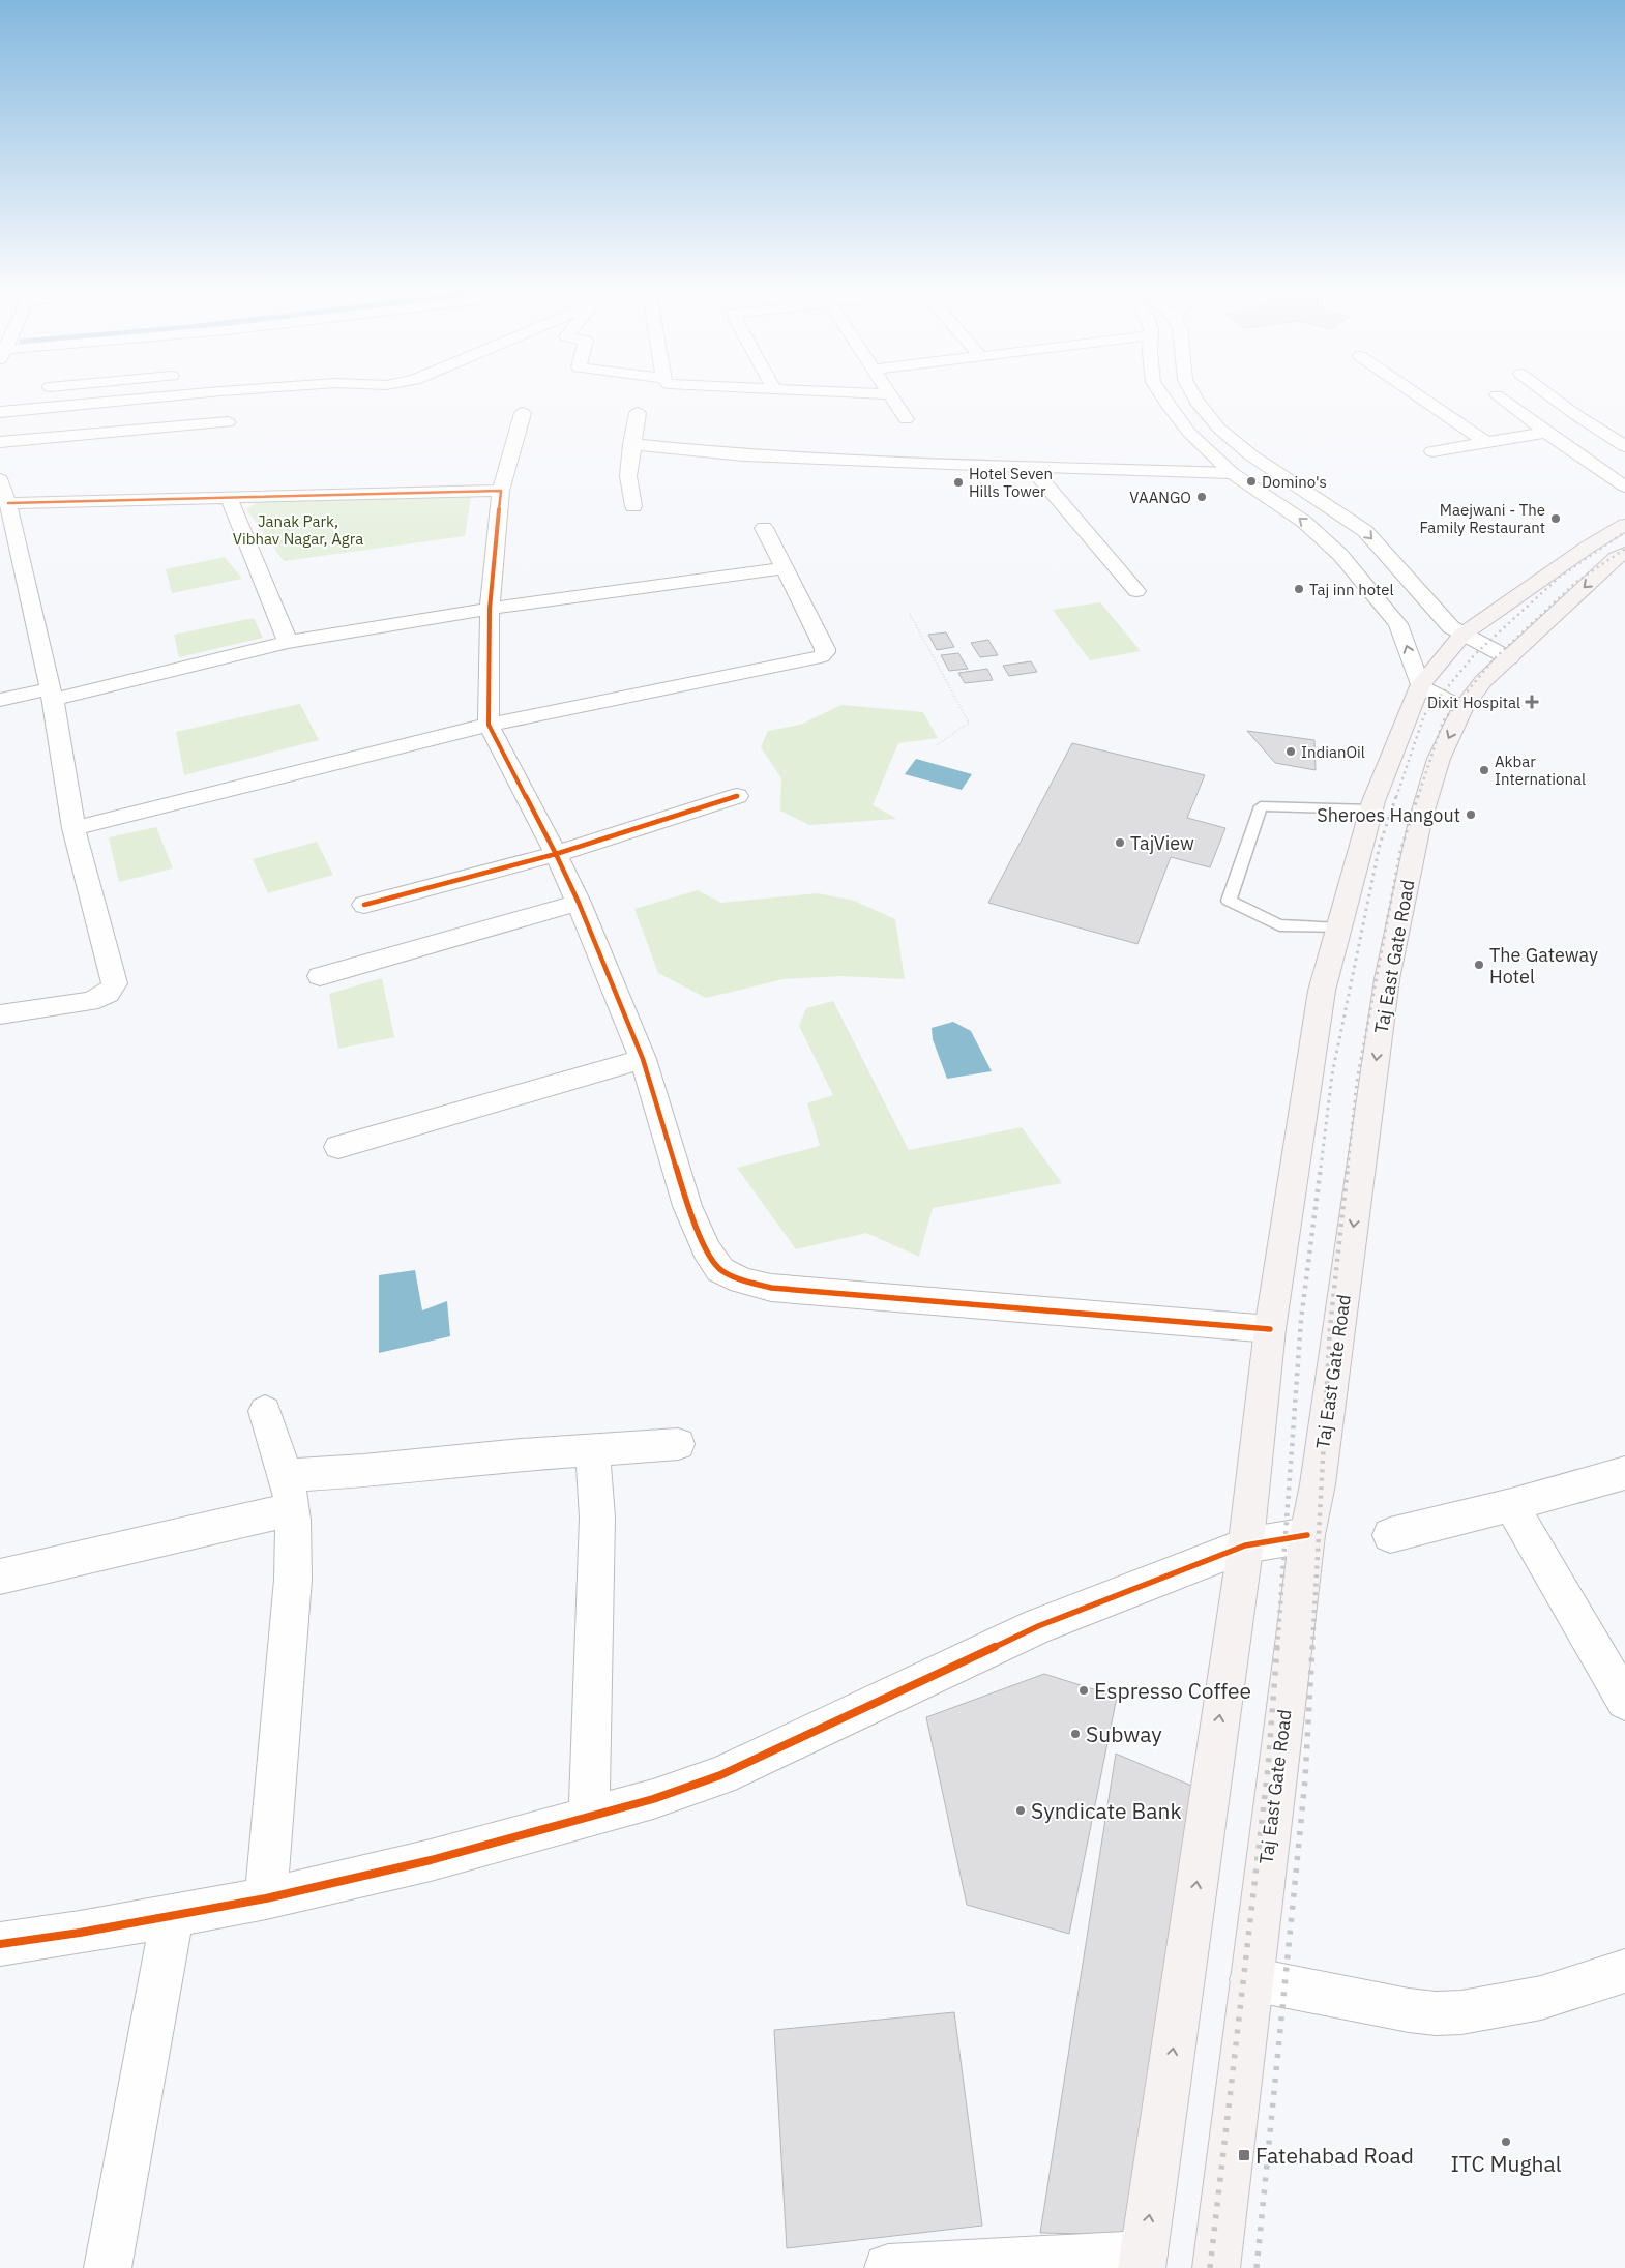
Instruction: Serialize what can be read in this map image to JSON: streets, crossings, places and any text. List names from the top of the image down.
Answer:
{
  "streets": {
    "main road": ["Taj East Gate Road"]
  },
  "parks": ["Janak Park, Vibhav Nagar, Agra"],
  "places": {
    "other": [
      "Domino's",
      "Hotel Seven Hills Tower",
      "VAANGO",
      "Maejwani - The Family Restaurant",
      "Taj inn hotel",
      "IndianOil",
      "Akbar International",
      "Sheroes Hangout",
      "TajView",
      "The Gateway Hotel",
      "Espresso Coffee",
      "Subway",
      "Syndicate Bank",
      "ITC Mughal"
    ],
    "health": ["Dixit Hospital"],
    "transit": ["Fatehabad Road"]
  }
}
